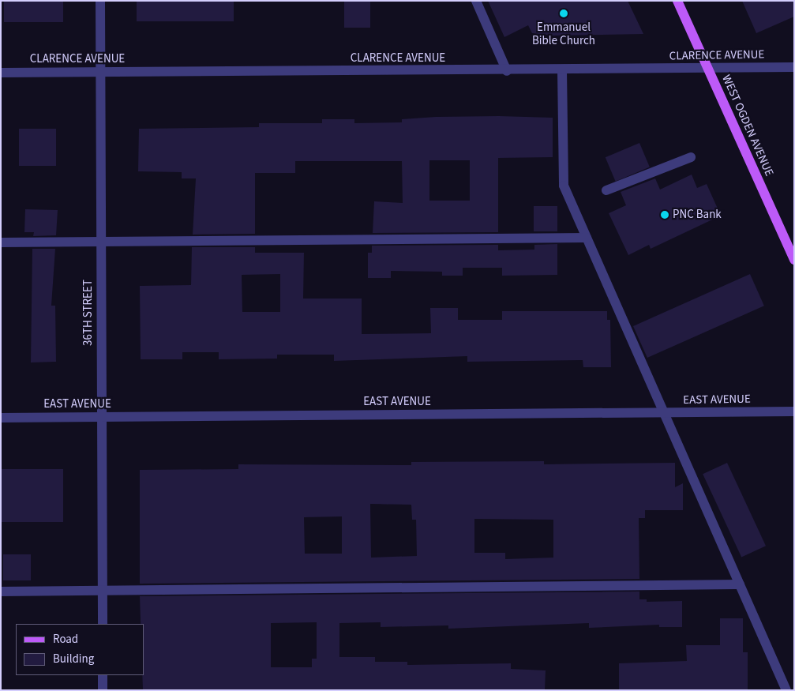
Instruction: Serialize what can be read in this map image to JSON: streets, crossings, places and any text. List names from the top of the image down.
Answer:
{
  "streets": {
    "main road": ["WEST OGDEN AVENUE"],
    "street": ["CLARENCE AVENUE", "36TH STREET", "EAST AVENUE"]
  },
  "crossings": [
    ["CLARENCE AVENUE", "WEST OGDEN AVENUE"],
    ["CLARENCE AVENUE", "36TH STREET"],
    ["36TH STREET", "EAST AVENUE"]
  ],
  "places": ["Emmanuel Bible Church", "PNC Bank"],
  "legend": ["Road", "Building"]
}
